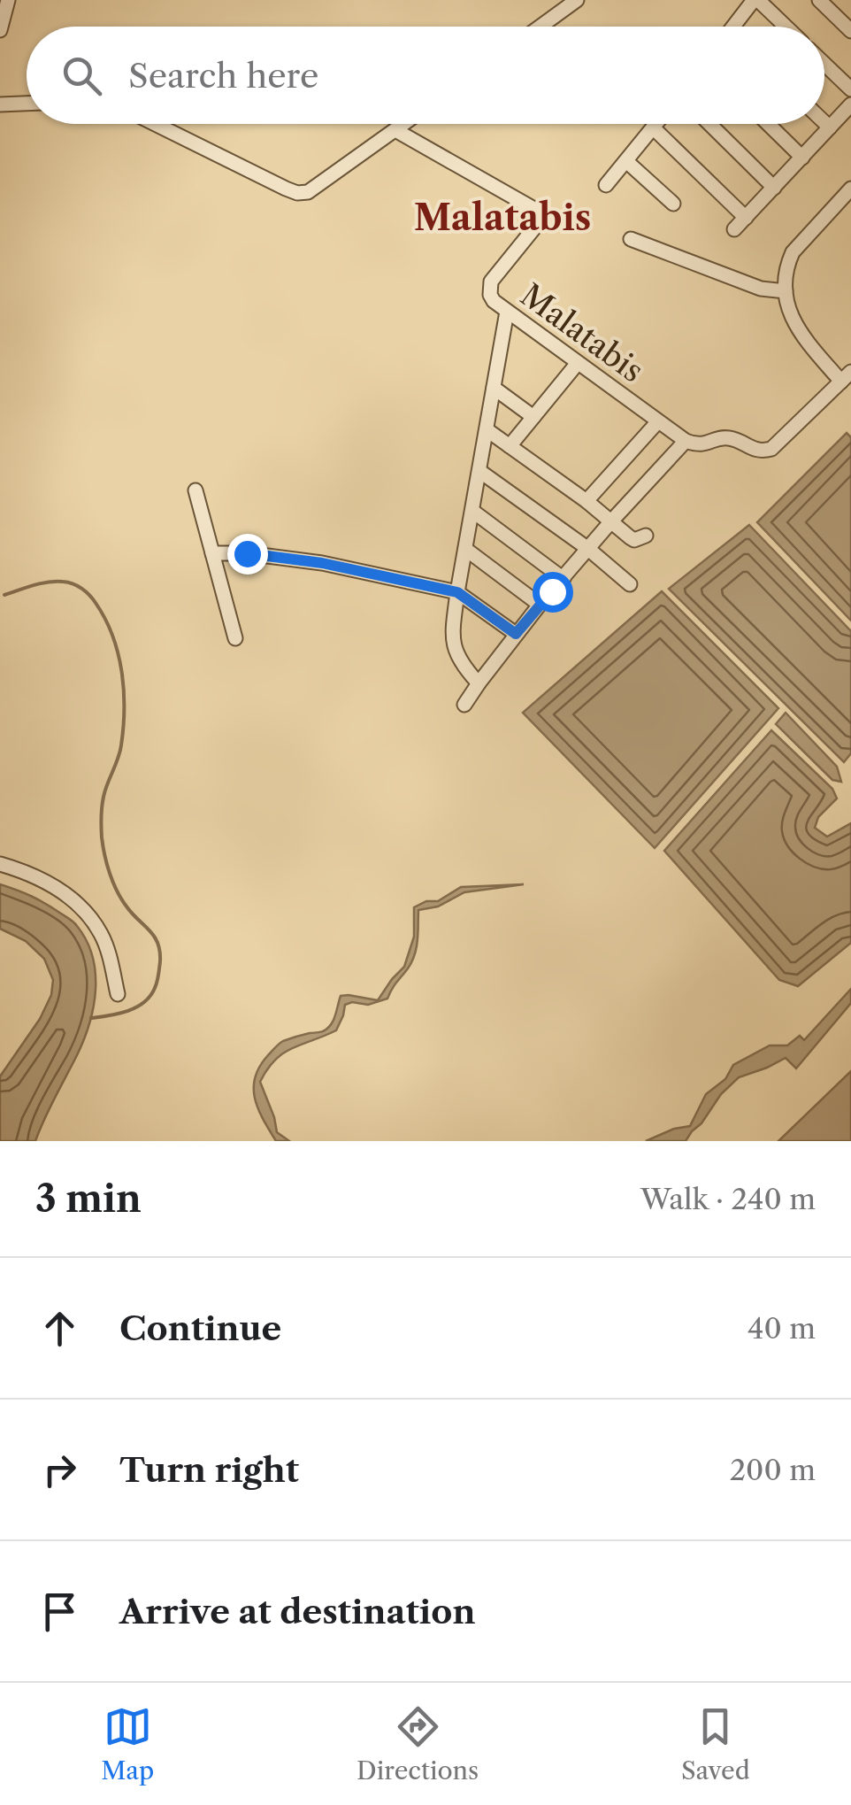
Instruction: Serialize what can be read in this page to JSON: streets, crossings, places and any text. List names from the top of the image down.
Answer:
{
  "streets": {
    "street": ["Malatabis"]
  },
  "districts": ["Malatabis"],
  "page": {
    "search": "Search here",
    "heading": ["3 min", "Walk · 240 m"],
    "list": [
      ["Continue", "40 m"],
      ["Turn right", "200 m"],
      "Arrive at destination"
    ],
    "nav": ["Map", "Directions", "Saved"]
  }
}
